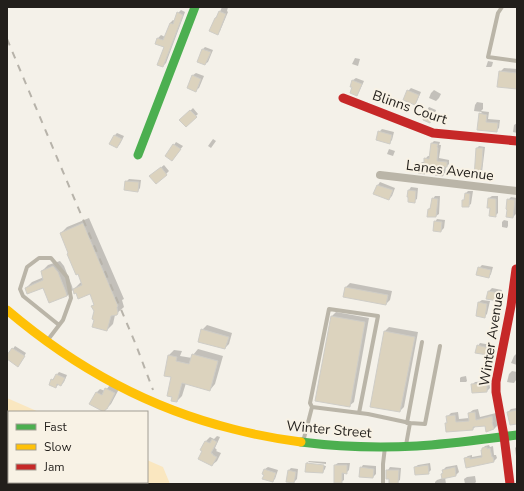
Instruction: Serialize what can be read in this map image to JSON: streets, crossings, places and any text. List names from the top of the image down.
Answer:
{
  "streets": {
    "street": [
      "Blinns Court",
      "Lanes Avenue",
      "Winter Avenue",
      "Winter Street"
    ]
  },
  "crossings": [
    ["Winter Avenue", "Winter Street"]
  ],
  "legend": ["Fast", "Slow", "Jam"]
}
